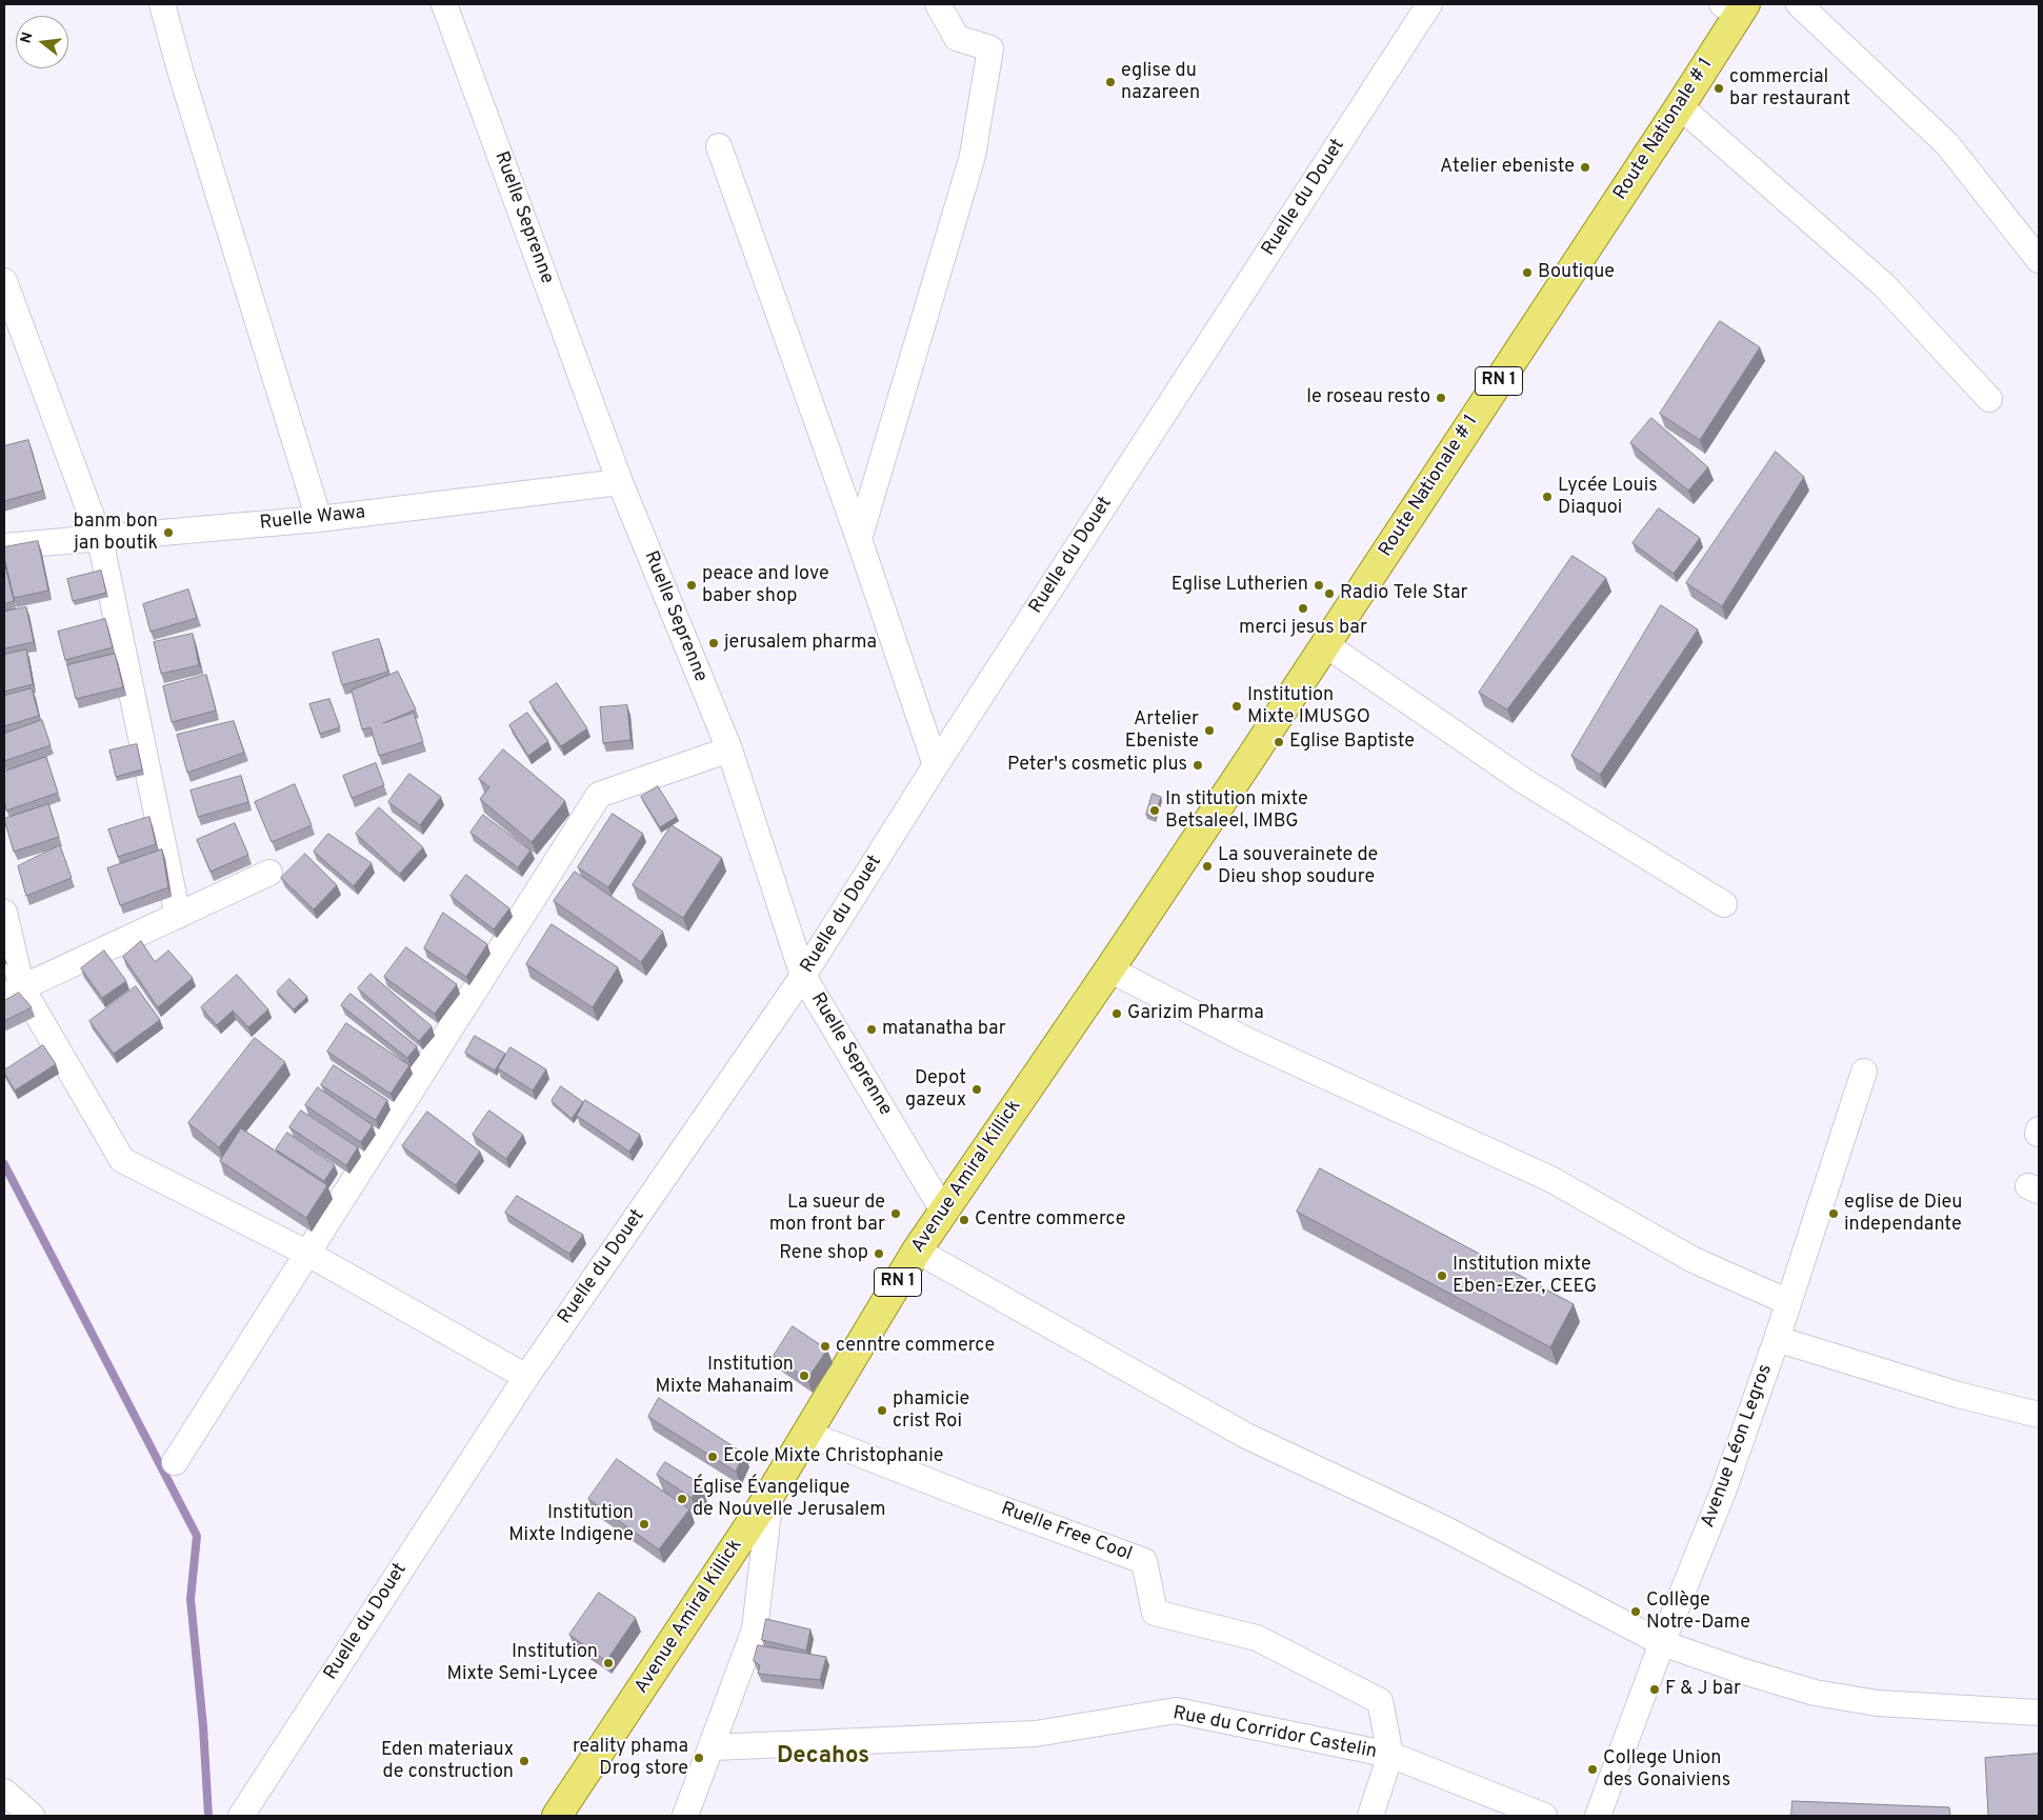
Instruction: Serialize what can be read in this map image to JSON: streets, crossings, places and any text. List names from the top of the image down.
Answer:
{
  "streets": {
    "main road": ["Route Nationale # 1", "RN 1", "Avenue Amiral Killick"],
    "street": [
      "Ruelle du Douet",
      "Ruelle Seprenne",
      "Ruelle Wawa",
      "Avenue Léon Legros",
      "Ruelle Free Cool",
      "Rue du Corridor Castelin"
    ]
  },
  "crossings": [
    ["Route Nationale # 1", "Avenue Amiral Killick"],
    ["Ruelle du Douet", "Ruelle Seprenne"],
    ["Ruelle Seprenne", "Ruelle Wawa"],
    ["Ruelle Seprenne", "Avenue Amiral Killick"],
    ["Avenue Amiral Killick", "Ruelle Free Cool"],
    ["Ruelle Free Cool", "Rue du Corridor Castelin"]
  ],
  "districts": ["Decahos"],
  "places": [
    "eglise du nazareen",
    "commercial bar restaurant",
    "Atelier ebeniste",
    "Boutique",
    "le roseau resto",
    "Lycée Louis Diaquoi",
    "banm bon jan boutik",
    "peace and love baber shop",
    "Eglise Lutherien",
    "Radio Tele Star",
    "merci jesus bar",
    "jerusalem pharma",
    "Institution Mixte IMUSGO",
    "Artelier Ebeniste",
    "Eglise Baptiste",
    "Peter's cosmetic plus",
    "In stitution mixte Betsaleel, IMBG",
    "La souverainete de Dieu shop soudure",
    "Garizim Pharma",
    "matanatha bar",
    "Depot gazeux",
    "La sueur de mon front bar",
    "eglise de Dieu independante",
    "Centre commerce",
    "Rene shop",
    "Institution mixte Eben-Ezer, CEEG",
    "cenntre commerce",
    "Institution Mixte Mahanaim",
    "phamicie crist Roi",
    "Ecole Mixte Christophanie",
    "Église Évangelique de Nouvelle Jerusalem",
    "Institution Mixte Indigene",
    "Collège Notre-Dame",
    "Institution Mixte Semi-Lycee",
    "F & J bar",
    "reality phama Drog store",
    "Eden materiaux de construction",
    "College Union des Gonaiviens"
  ],
  "north": "left"
}
